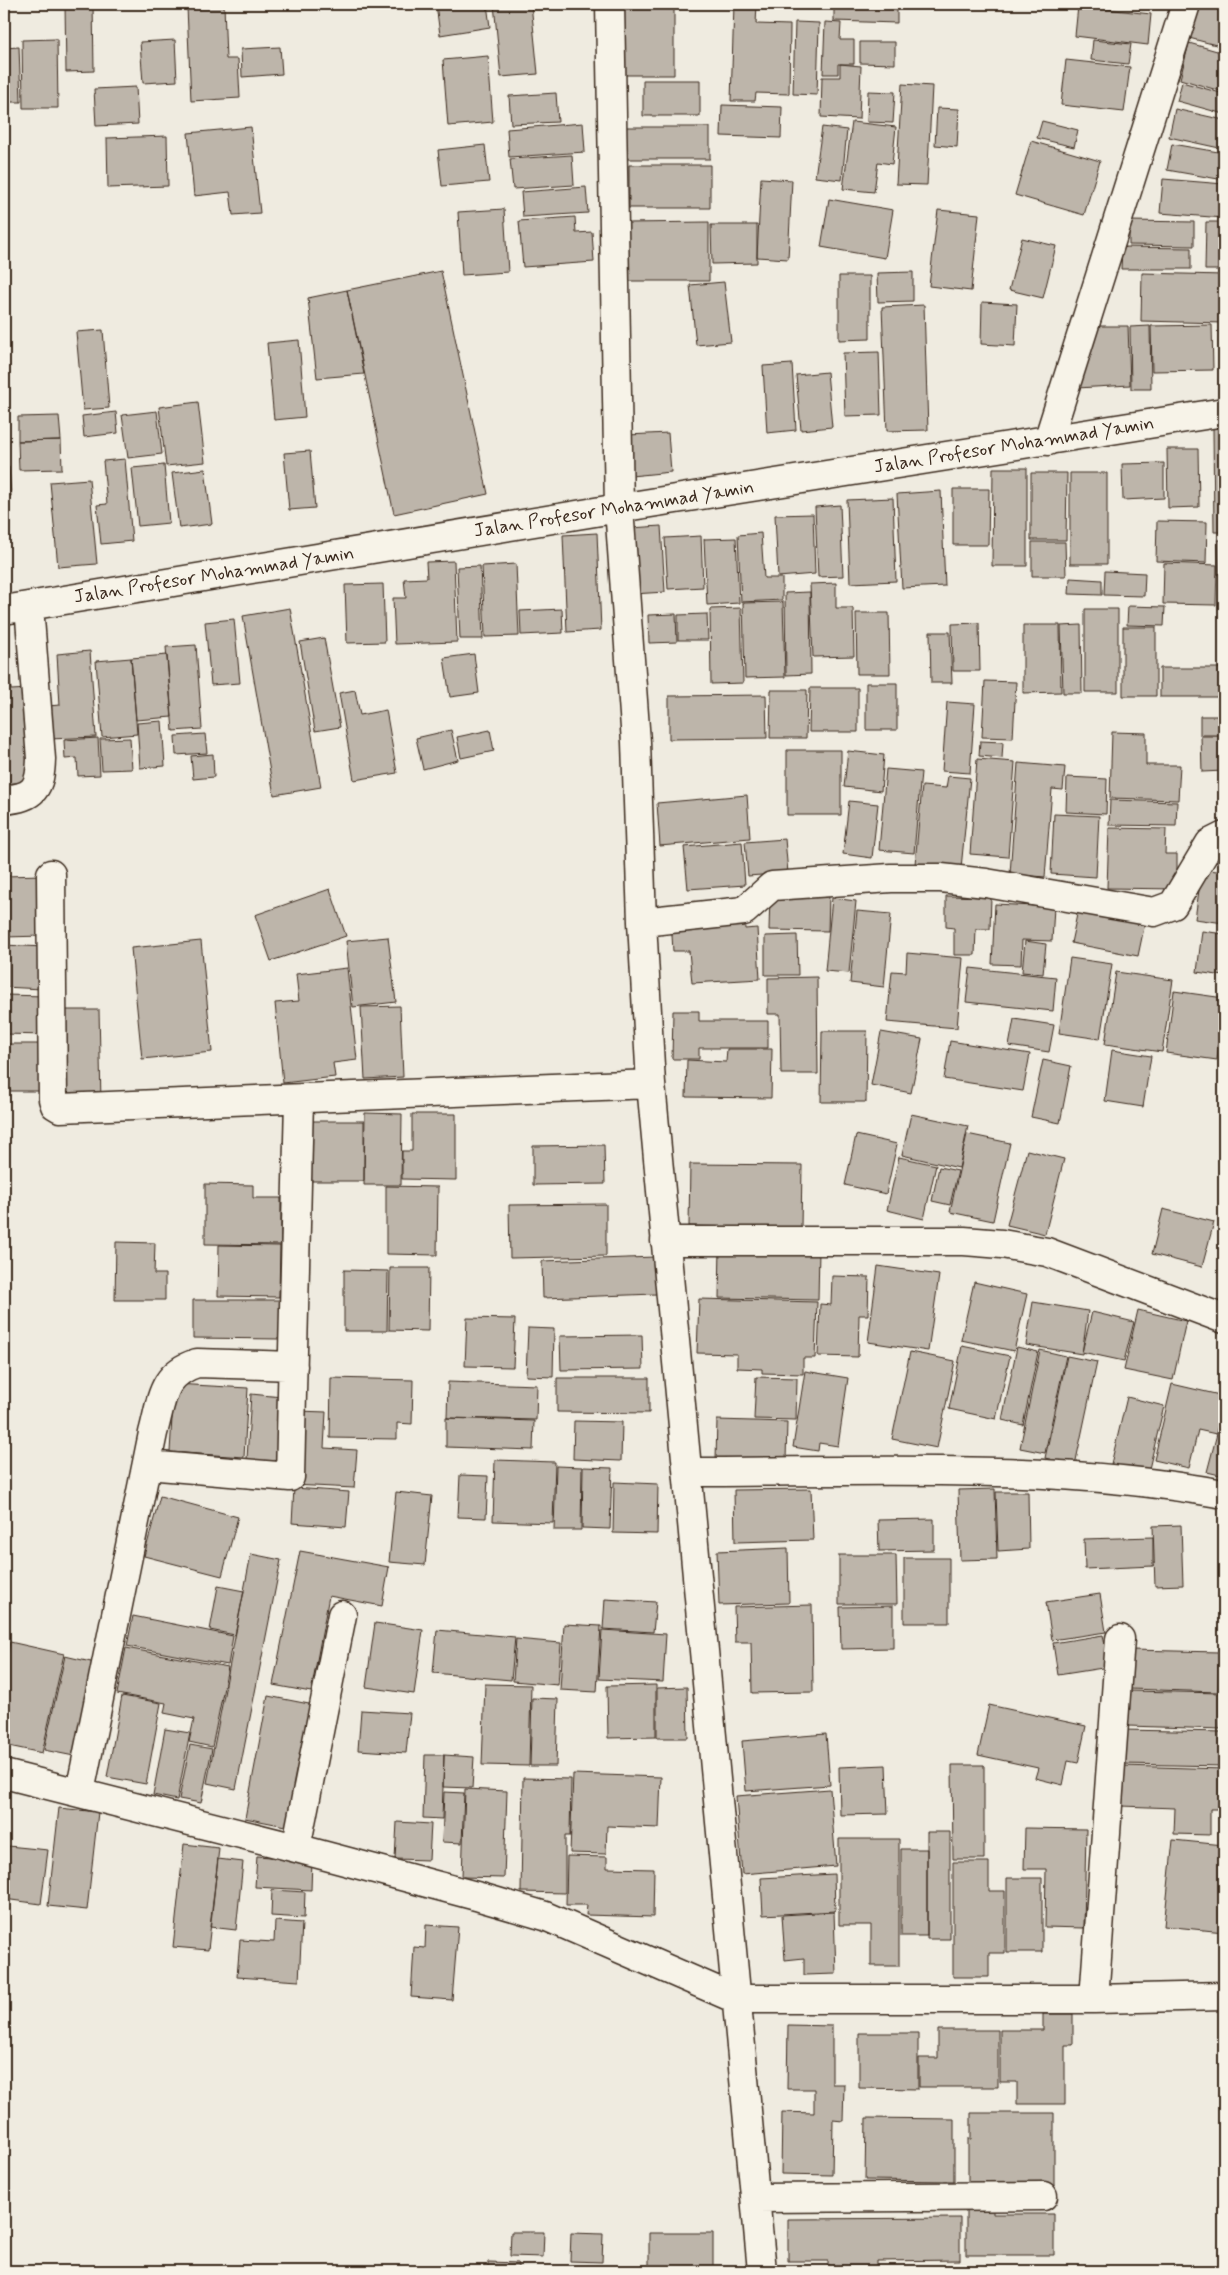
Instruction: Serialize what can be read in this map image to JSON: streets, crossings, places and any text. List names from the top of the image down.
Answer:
{
  "streets": {
    "street": ["Jalan Profesor Mohammad Yamin"]
  }
}
